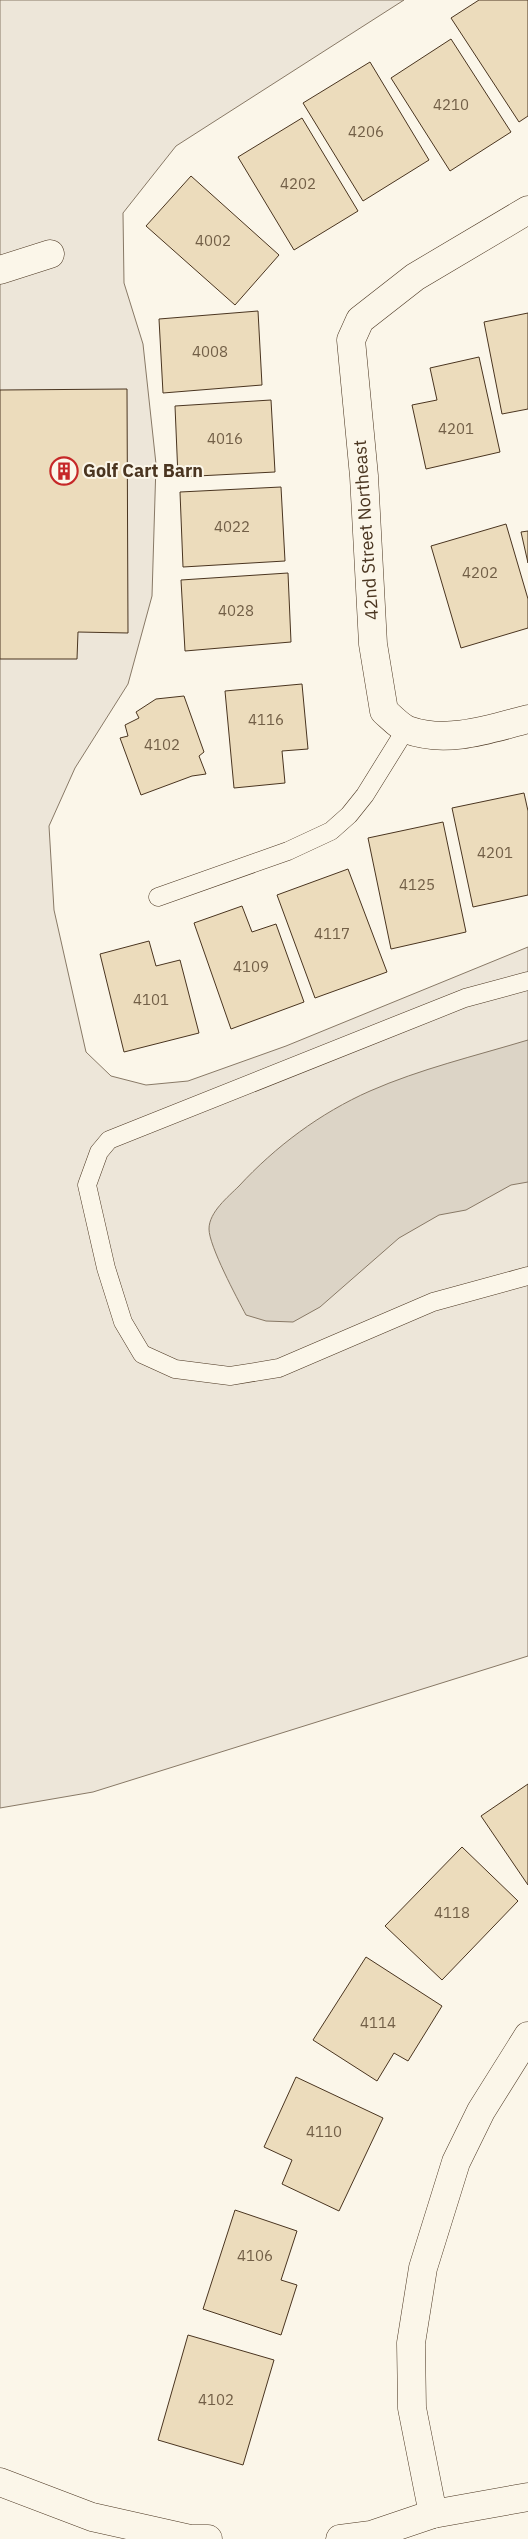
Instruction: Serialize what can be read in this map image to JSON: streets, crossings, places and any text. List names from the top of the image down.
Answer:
{
  "streets": {
    "street": ["42nd Street Northeast"]
  },
  "places": {
    "building": ["Golf Cart Barn"]
  },
  "house_numbers": [
    "4210",
    "4206",
    "4202",
    "4002",
    "4008",
    "4201",
    "4016",
    "4022",
    "4202",
    "4028",
    "4116",
    "4102",
    "4201",
    "4125",
    "4117",
    "4109",
    "4101",
    "4118",
    "4114",
    "4110",
    "4106",
    "4102"
  ]
}
